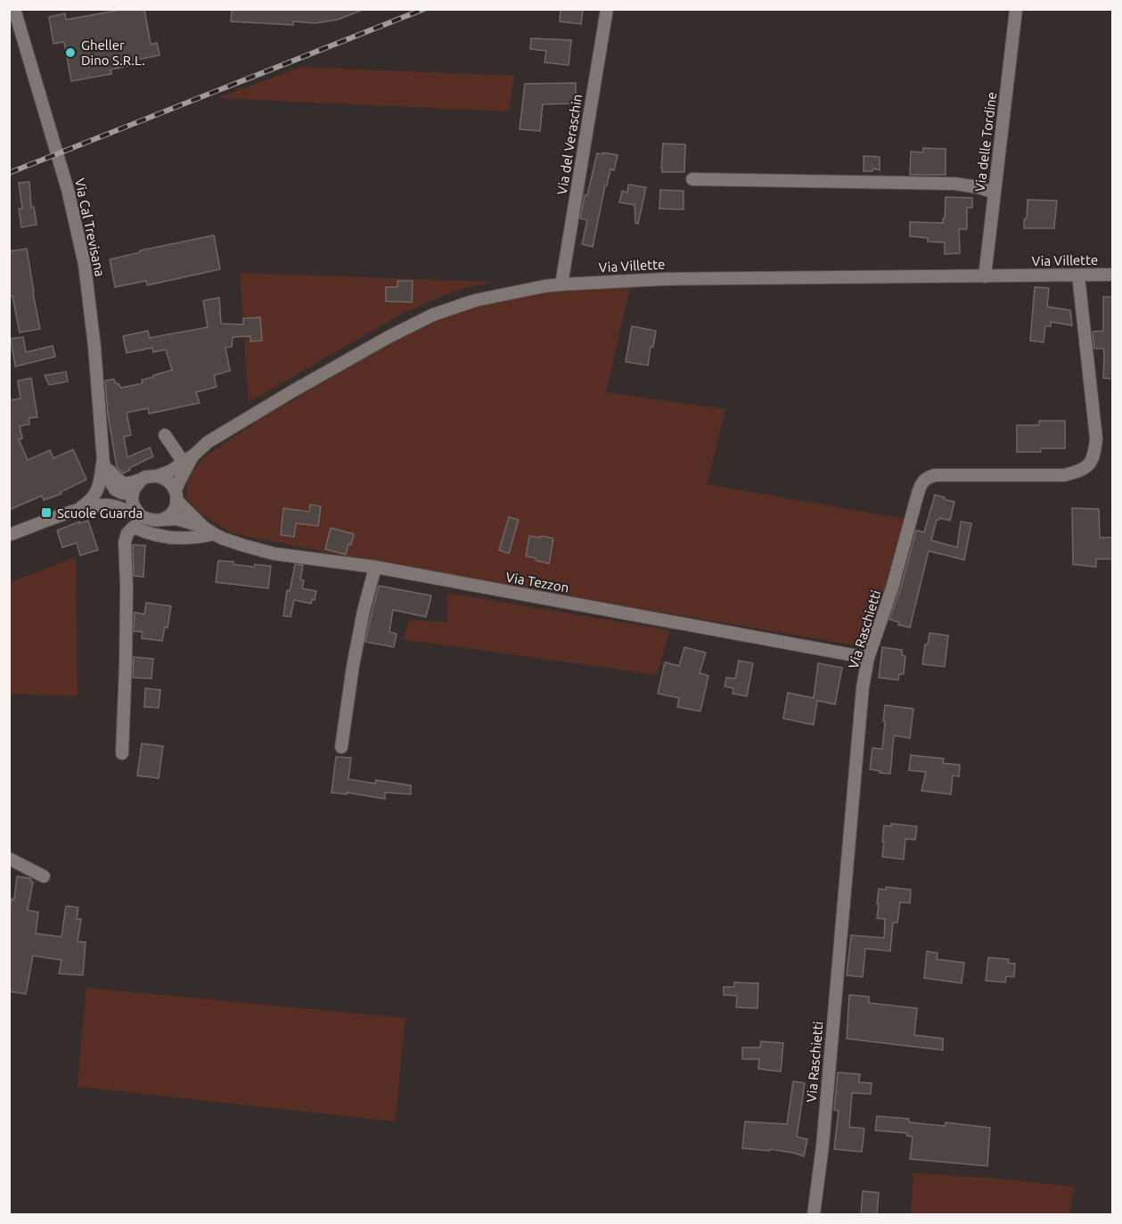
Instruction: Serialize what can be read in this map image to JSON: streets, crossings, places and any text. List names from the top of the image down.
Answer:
{
  "streets": {
    "street": [
      "Via delle Tordine",
      "Via del Veraschin",
      "Via Cal Trevisana",
      "Via Villette",
      "Via Tezzon",
      "Via Raschietti"
    ]
  },
  "crossings": [
    ["Via delle Tordine", "Via Villette"],
    ["Via del Veraschin", "Via Villette"],
    ["Via Cal Trevisana", "Via Villette"],
    ["Via Cal Trevisana", "Via Tezzon"],
    ["Via Villette", "Via Tezzon"],
    ["Via Villette", "Via Raschietti"],
    ["Via Tezzon", "Via Raschietti"]
  ],
  "places": {
    "other": ["Gheller Dino S.R.L."],
    "transit": ["Scuole Guarda"]
  }
}
